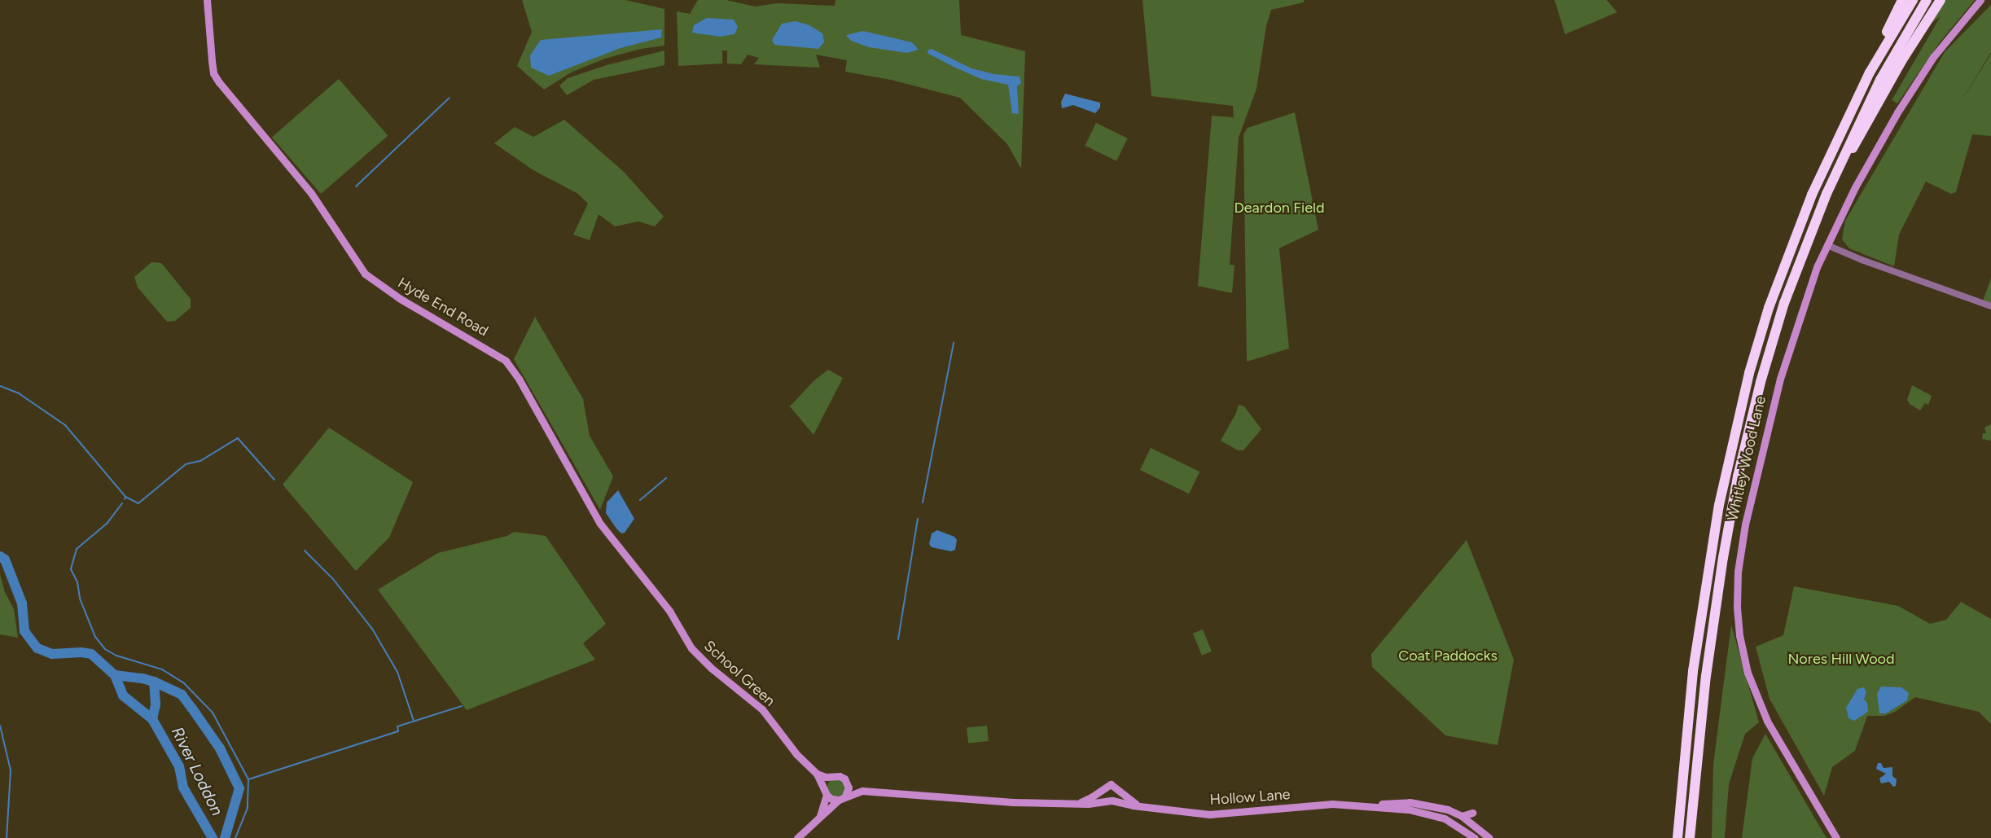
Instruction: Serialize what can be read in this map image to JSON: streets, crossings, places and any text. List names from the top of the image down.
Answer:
{
  "streets": {
    "main road": [
      "Hyde End Road",
      "Whitley Wood Lane",
      "School Green",
      "Hollow Lane"
    ]
  },
  "crossings": [
    ["Hyde End Road", "School Green"],
    ["School Green", "Hollow Lane"]
  ],
  "water": ["River Loddon"],
  "parks": ["Deardon Field", "Coat Paddocks", "Nores Hill Wood"]
}
